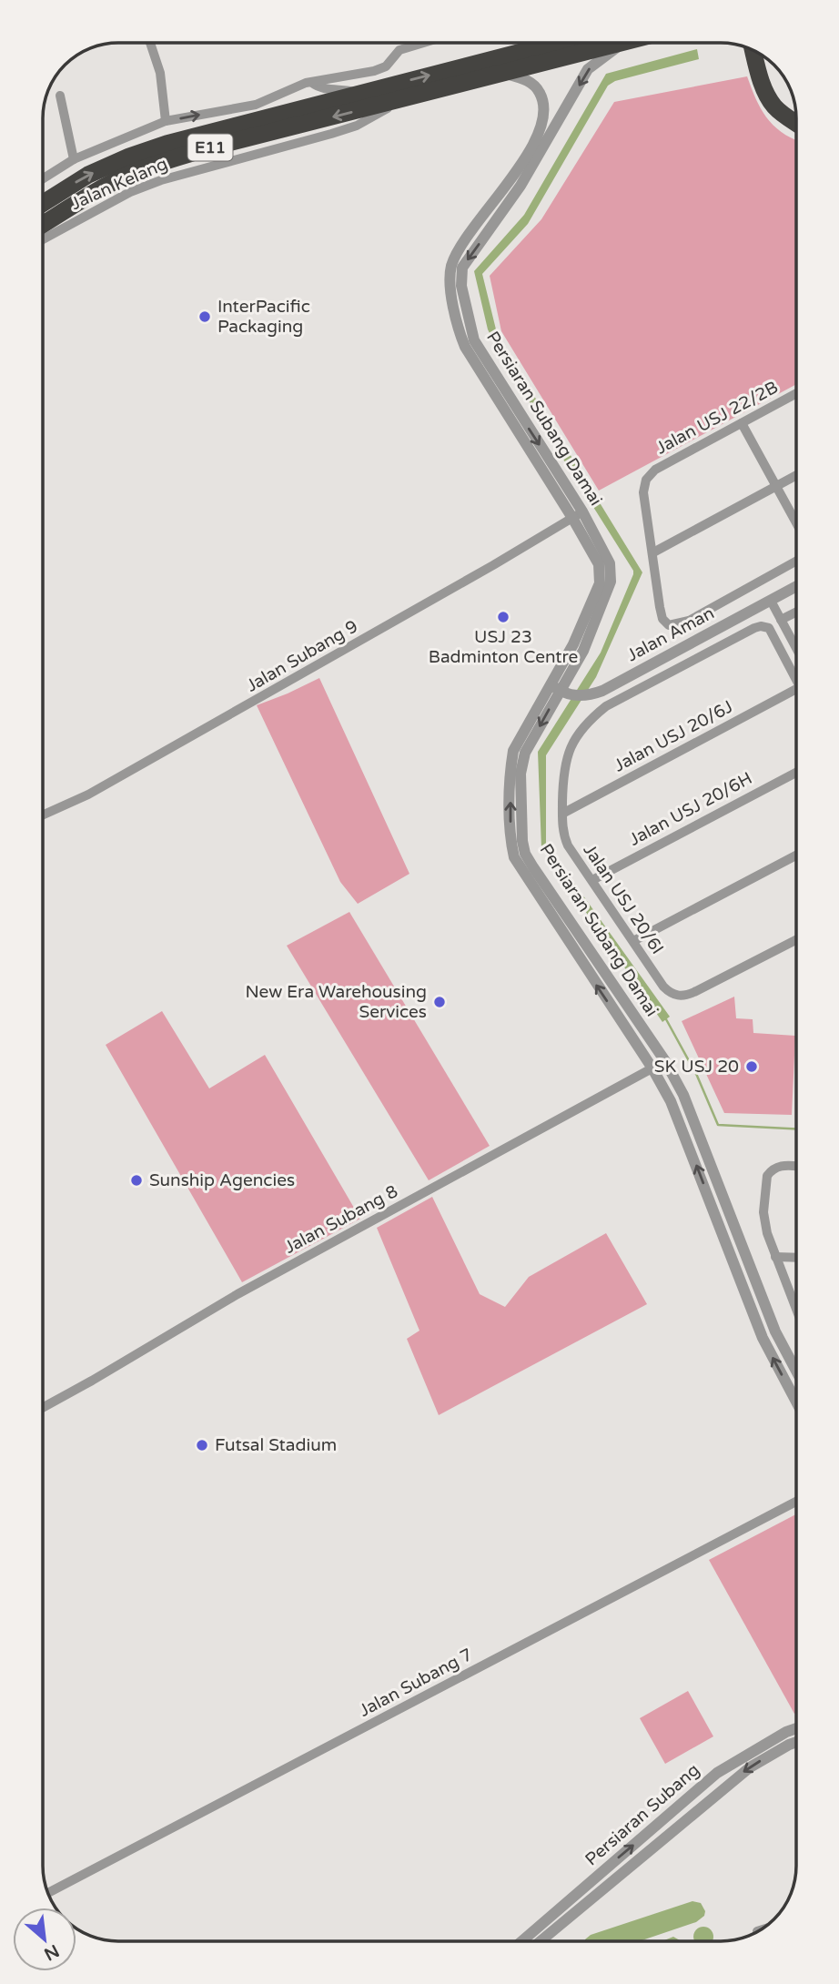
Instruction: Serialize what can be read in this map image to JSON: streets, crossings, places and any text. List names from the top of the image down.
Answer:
{
  "streets": {
    "highway": ["E11"],
    "street": [
      "Jalan Kelang",
      "Jalan USJ 22/2B",
      "Persiaran Subang Damai",
      "Jalan Aman",
      "Jalan Subang 9",
      "Jalan USJ 20/6J",
      "Jalan USJ 20/6H",
      "Jalan USJ 20/6I",
      "Jalan Subang 8",
      "Jalan Subang 7",
      "Persiaran Subang"
    ]
  },
  "crossings": [
    ["E11", "Jalan Kelang"],
    ["E11", "Persiaran Subang Damai"],
    ["Persiaran Subang Damai", "Jalan Aman"],
    ["Persiaran Subang Damai", "Jalan Subang 9"],
    ["Persiaran Subang Damai", "Jalan Subang 8"],
    ["Jalan USJ 20/6J", "Jalan USJ 20/6I"],
    ["Jalan USJ 20/6H", "Jalan USJ 20/6I"]
  ],
  "places": [
    "InterPacific Packaging",
    "USJ 23 Badminton Centre",
    "New Era Warehousing Services",
    "SK USJ 20",
    "Sunship Agencies",
    "Futsal Stadium"
  ],
  "north": "bottom right"
}
